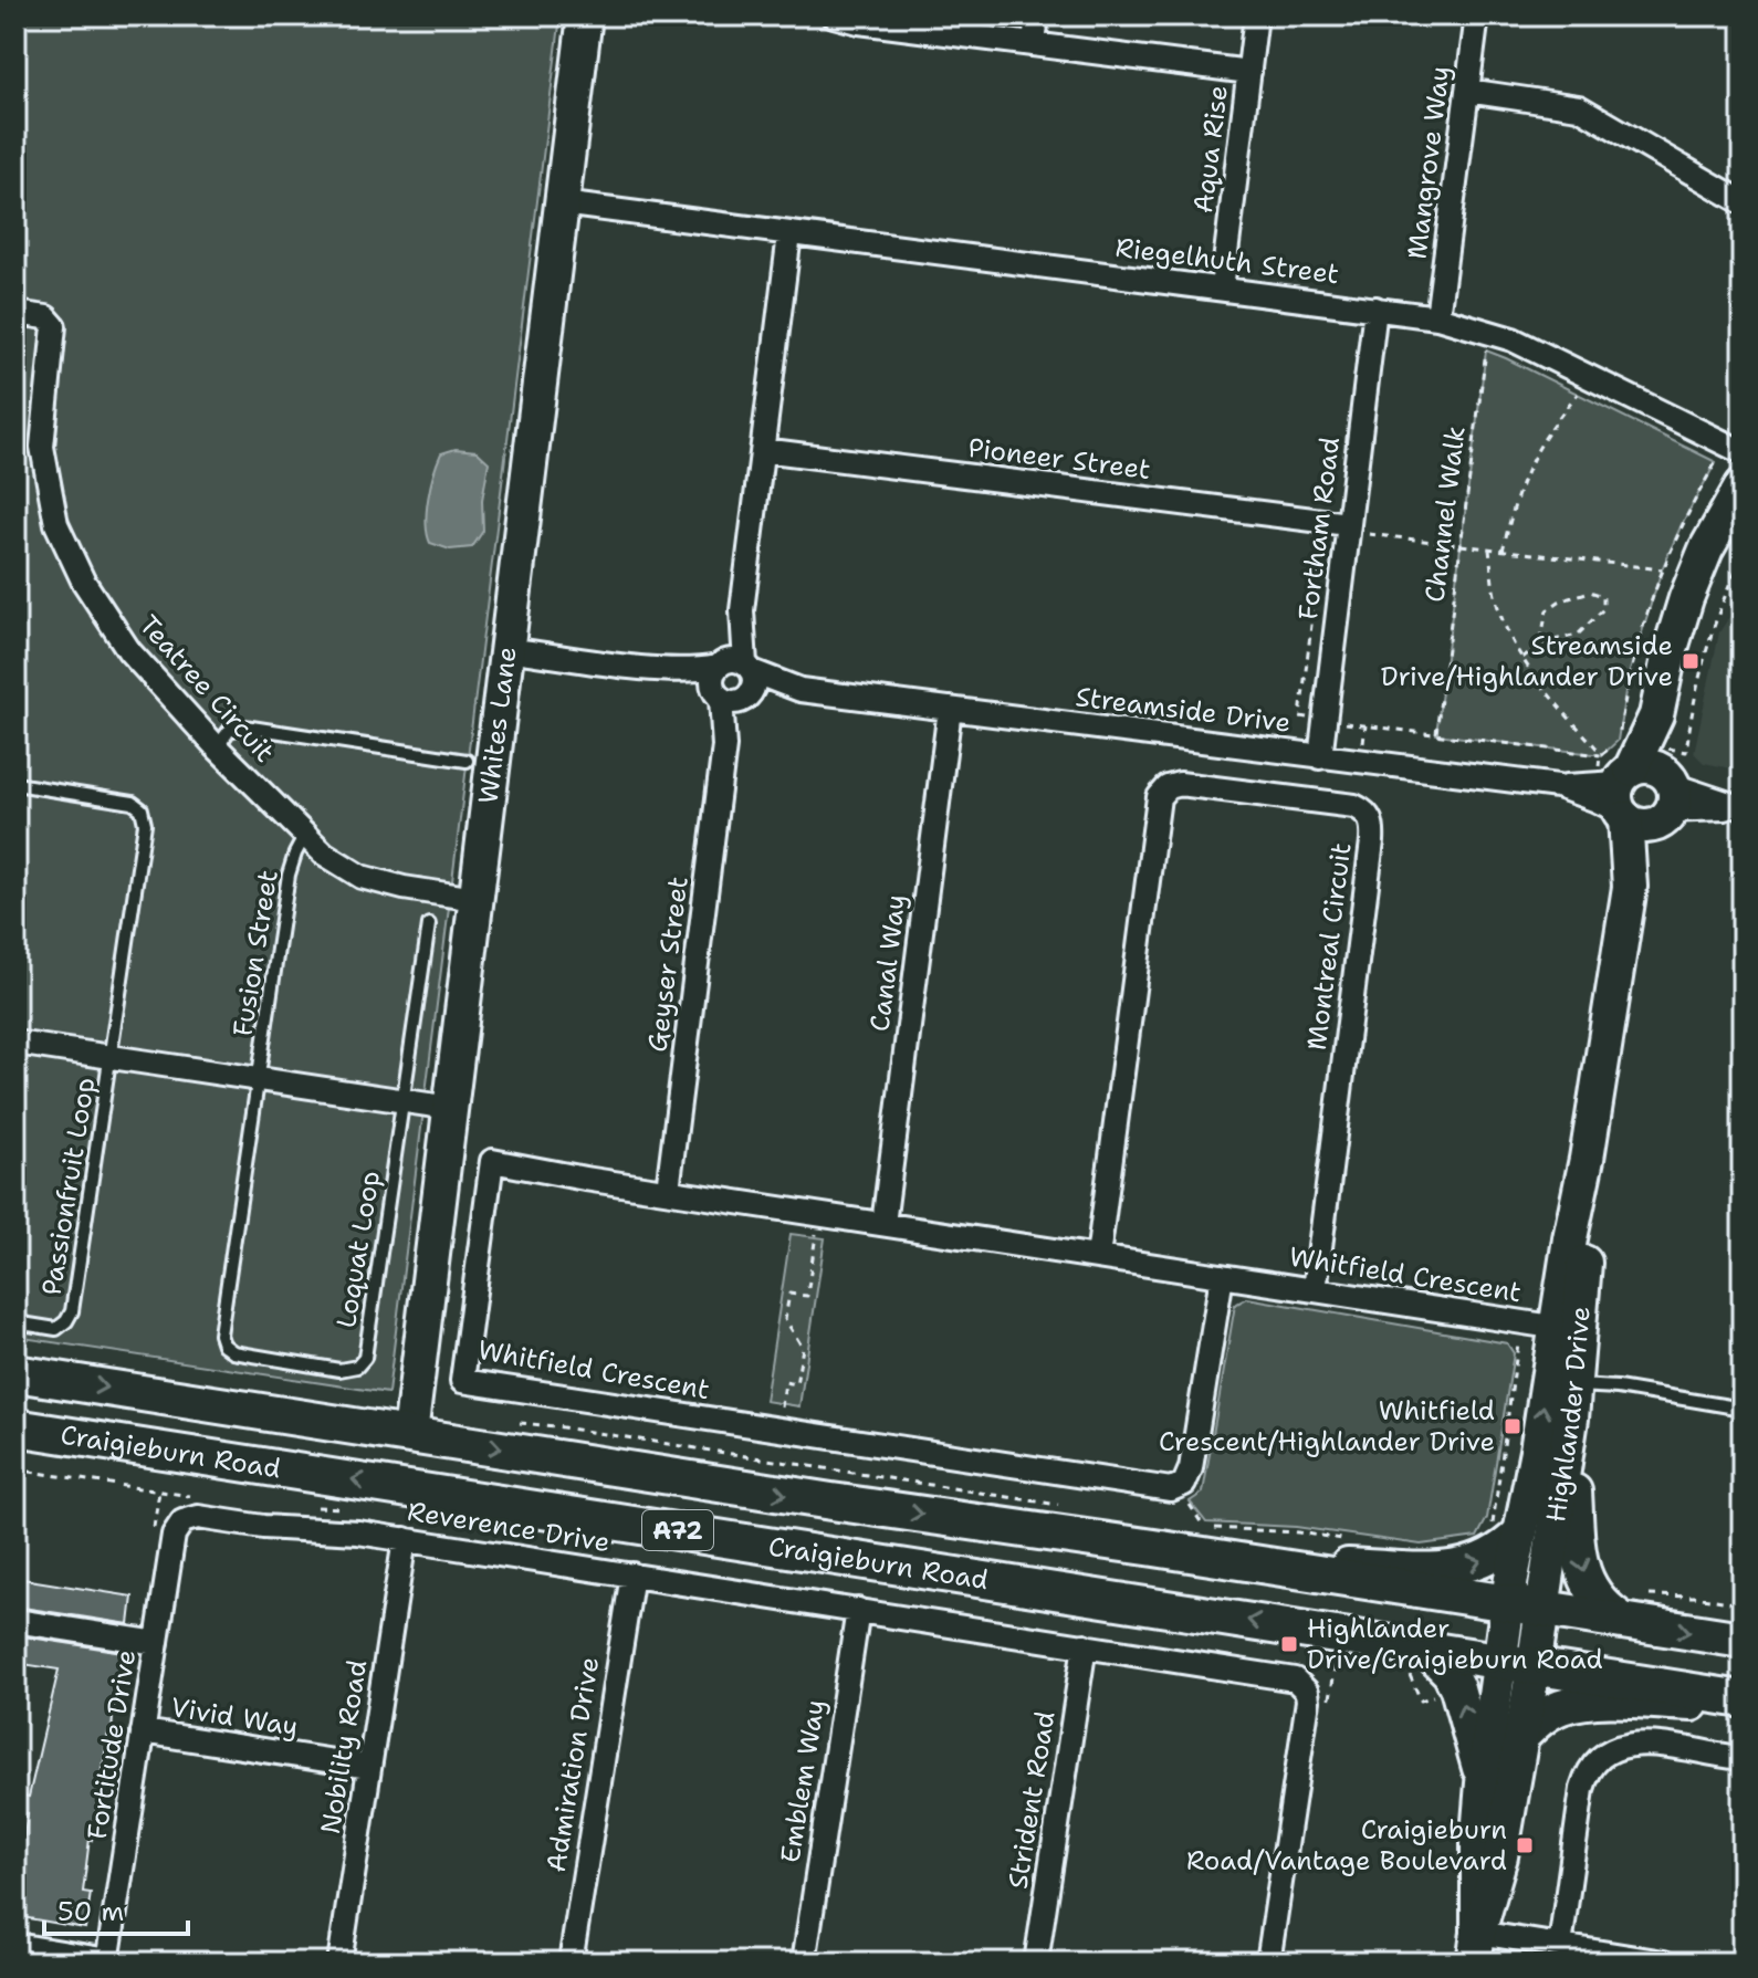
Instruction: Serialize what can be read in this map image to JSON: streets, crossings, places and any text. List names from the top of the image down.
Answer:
{
  "streets": {
    "main road": ["Craigieburn Road", "A72"],
    "street": [
      "Aqua Rise",
      "Mangrove Way",
      "Riegelhuth Street",
      "Pioneer Street",
      "Fortham Road",
      "Teatree Circuit",
      "Streamside Drive",
      "Whites Lane",
      "Montreal Circuit",
      "Canal Way",
      "Geyser Street",
      "Whitfield Crescent",
      "Highlander Drive",
      "Reverence Drive",
      "Vivid Way",
      "Fortitude Drive",
      "Nobility Road",
      "Admiration Drive",
      "Emblem Way",
      "Strident Road"
    ],
    "lane": ["Fusion Street", "Passionfruit Loop", "Loquat Loop"],
    "path": ["Channel Walk"]
  },
  "crossings": [
    ["Aqua Rise", "Riegelhuth Street"],
    ["Mangrove Way", "Riegelhuth Street"],
    ["Riegelhuth Street", "Fortham Road"],
    ["Riegelhuth Street", "Whites Lane"],
    ["Pioneer Street", "Fortham Road"],
    ["Fortham Road", "Streamside Drive"],
    ["Teatree Circuit", "Whites Lane"],
    ["Teatree Circuit", "Fusion Street"],
    ["Streamside Drive", "Whites Lane"],
    ["Streamside Drive", "Canal Way"],
    ["Streamside Drive", "Geyser Street"],
    ["Streamside Drive", "Highlander Drive"],
    ["Whites Lane", "Craigieburn Road"],
    ["Montreal Circuit", "Whitfield Crescent"],
    ["Fusion Street", "Loquat Loop"],
    ["Canal Way", "Whitfield Crescent"],
    ["Geyser Street", "Whitfield Crescent"],
    ["Whitfield Crescent", "Highlander Drive"],
    ["Highlander Drive", "Craigieburn Road"],
    ["Reverence Drive", "Fortitude Drive"],
    ["Reverence Drive", "Nobility Road"],
    ["Reverence Drive", "Admiration Drive"],
    ["Reverence Drive", "Emblem Way"],
    ["Reverence Drive", "Strident Road"],
    ["Vivid Way", "Fortitude Drive"],
    ["Vivid Way", "Nobility Road"]
  ],
  "places": {
    "transit": [
      "Streamside Drive/Highlander Drive",
      "Whitfield Crescent/Highlander Drive",
      "Highlander Drive/Craigieburn Road",
      "Craigieburn Road/Vantage Boulevard"
    ]
  },
  "scale_bar": "50 m"
}
